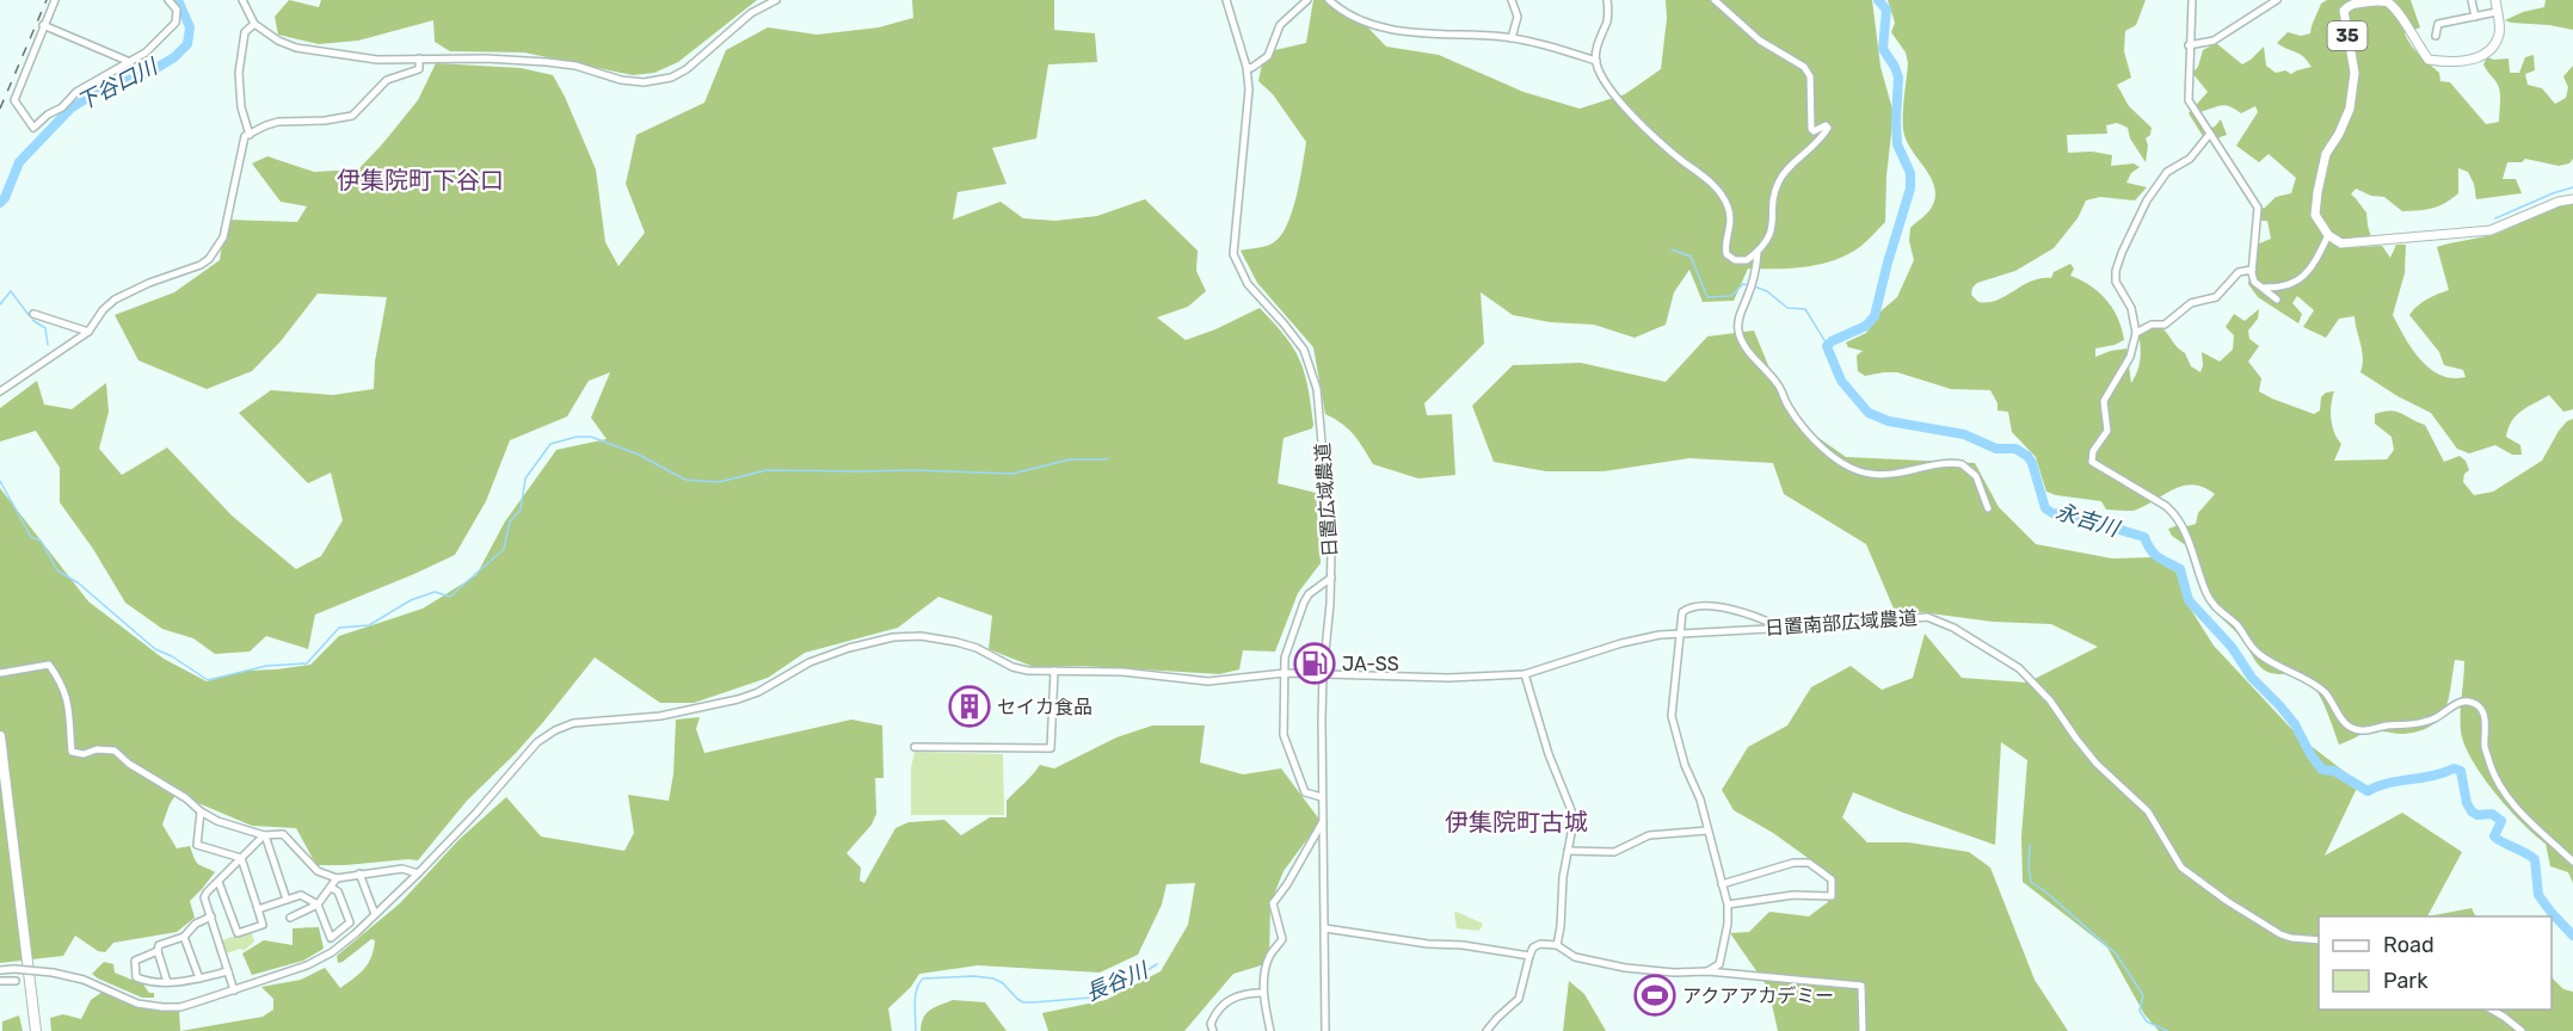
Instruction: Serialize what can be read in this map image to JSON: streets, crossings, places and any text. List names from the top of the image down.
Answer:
{
  "streets": {
    "main road": ["35"],
    "street": ["日置広域農道", "日置南部広域農道"]
  },
  "crossings": [
    ["日置広域農道", "日置南部広域農道"]
  ],
  "districts": ["伊集院町下谷口", "伊集院町古城"],
  "water": ["下谷口川", "永吉川", "長谷川"],
  "places": {
    "fuel station": ["JA-SS"],
    "building": ["セイカ食品"],
    "sports": ["アクアアカデミー"]
  },
  "legend": ["Road", "Park"]
}
